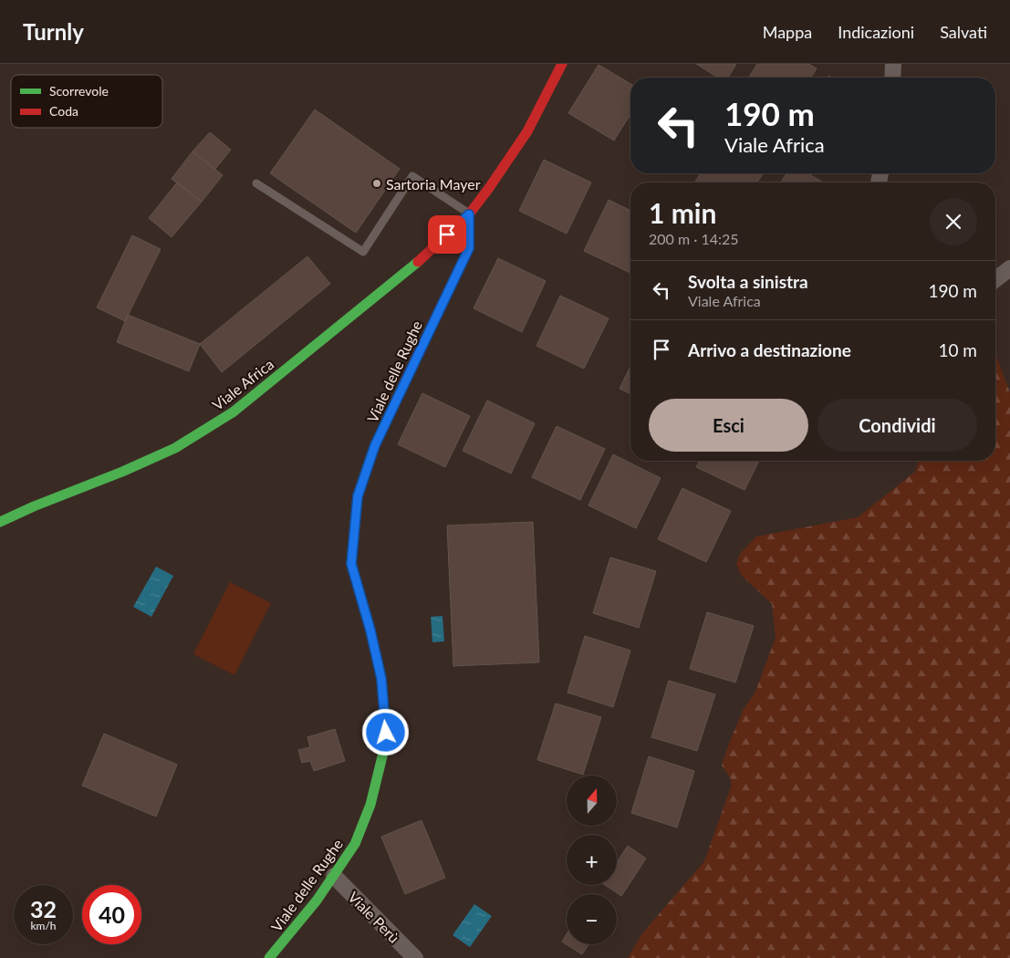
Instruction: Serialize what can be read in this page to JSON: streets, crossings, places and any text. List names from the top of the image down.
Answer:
{
  "streets": {
    "street": ["Viale delle Rughe", "Viale Africa", "Viale Perù"]
  },
  "crossings": [
    ["Viale delle Rughe", "Viale Africa"],
    ["Viale delle Rughe", "Viale Perù"]
  ],
  "places": ["Sartoria Mayer"],
  "legend": ["Scorrevole", "Coda"],
  "north": "top",
  "page": {
    "header": "Turnly",
    "nav": ["Mappa", "Indicazioni", "Salvati"],
    "turn": ["190 m", "Viale Africa"],
    "heading": ["1 min", "200 m · 14:25"],
    "list": [
      {
        "name": "Svolta a sinistra",
        "note": "Viale Africa",
        "value": "190 m"
      },
      {
        "name": "Arrivo a destinazione",
        "value": "10 m"
      }
    ],
    "buttons": ["Esci", "Condividi"],
    "map_buttons": ["+", "−"],
    "speed": "32 km/h",
    "limit": "40"
  }
}
